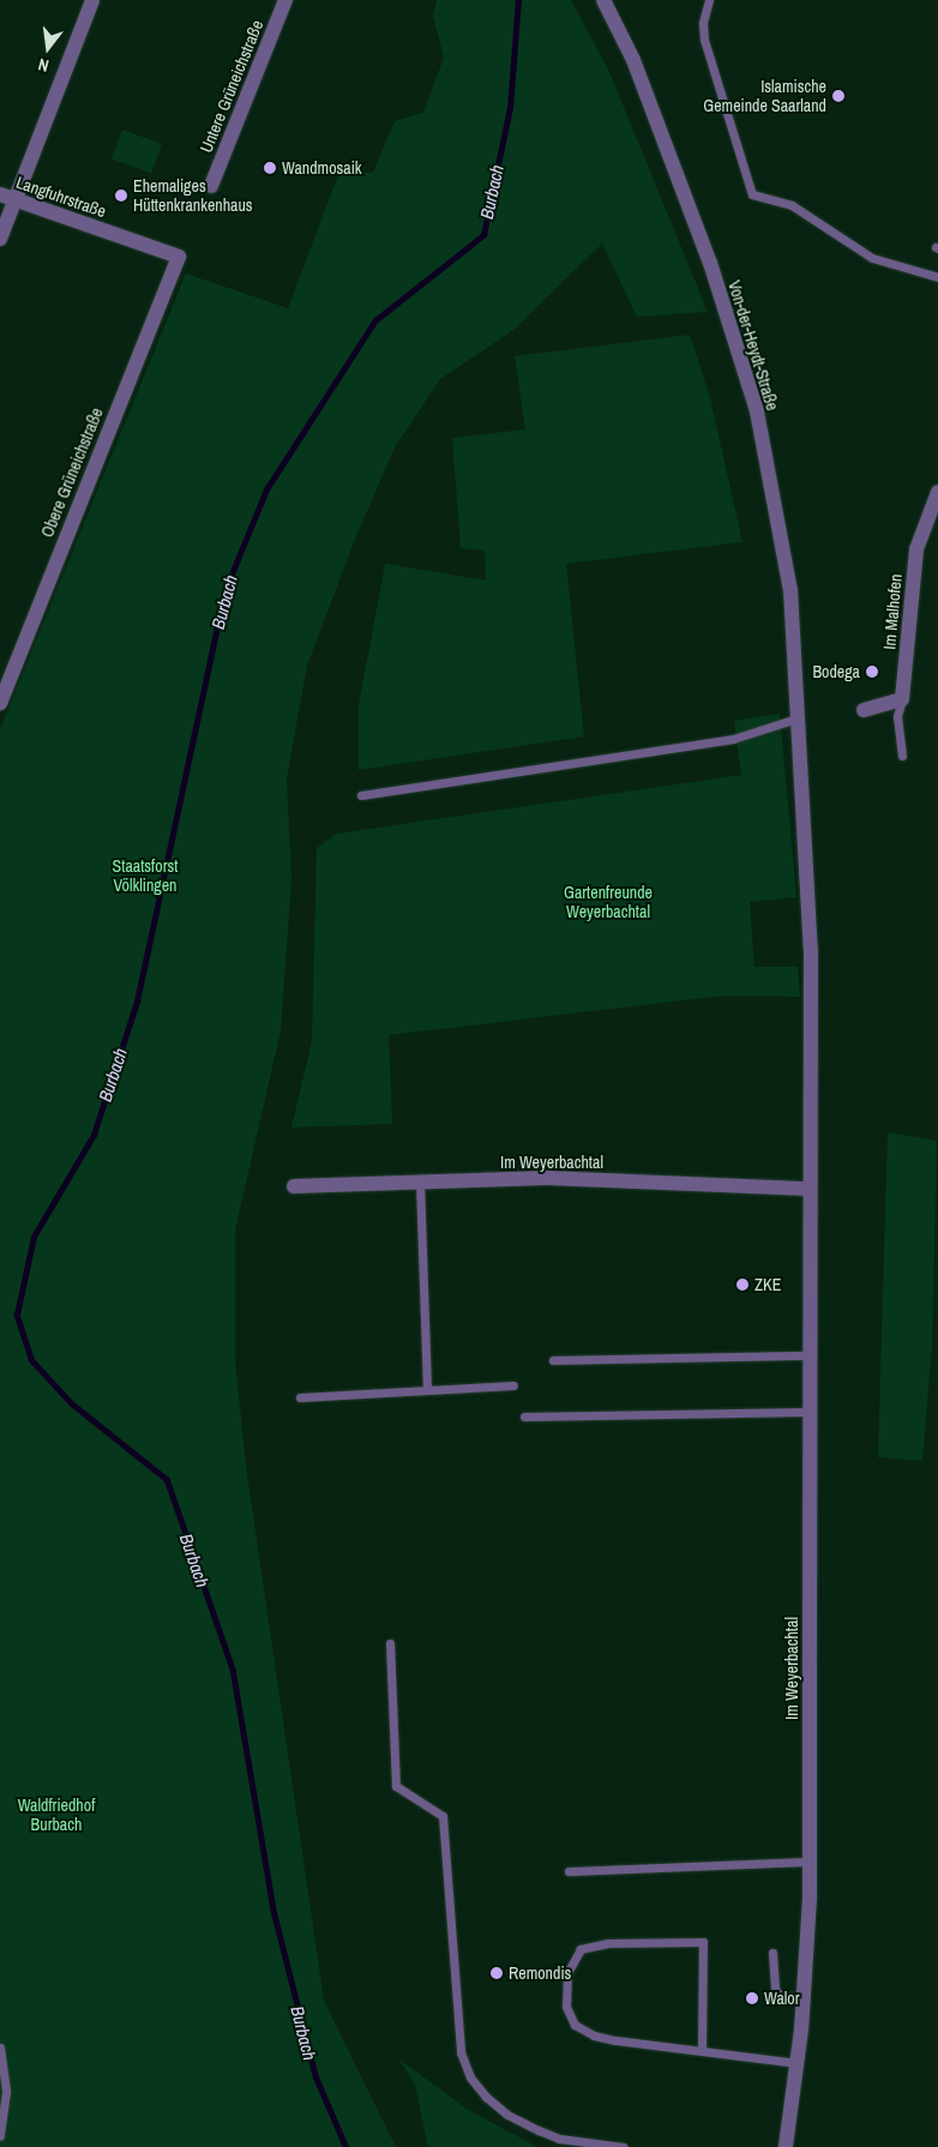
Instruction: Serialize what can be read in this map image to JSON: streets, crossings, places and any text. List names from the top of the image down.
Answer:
{
  "streets": {
    "street": [
      "Untere Grüneichstraße",
      "Langfuhrstraße",
      "Von-der-Heydt-Straße",
      "Obere Grüneichstraße",
      "Im Malhofen",
      "Im Weyerbachtal"
    ]
  },
  "crossings": [
    ["Langfuhrstraße", "Obere Grüneichstraße"],
    ["Von-der-Heydt-Straße", "Im Weyerbachtal"]
  ],
  "water": ["Burbach"],
  "parks": ["Staatsforst Völklingen", "Gartenfreunde Weyerbachtal", "Waldfriedhof Burbach"],
  "places": [
    "Islamische Gemeinde Saarland",
    "Wandmosaik",
    "Ehemaliges Hüttenkrankenhaus",
    "Bodega",
    "ZKE",
    "Remondis",
    "Walor"
  ],
  "north": "bottom"
}
